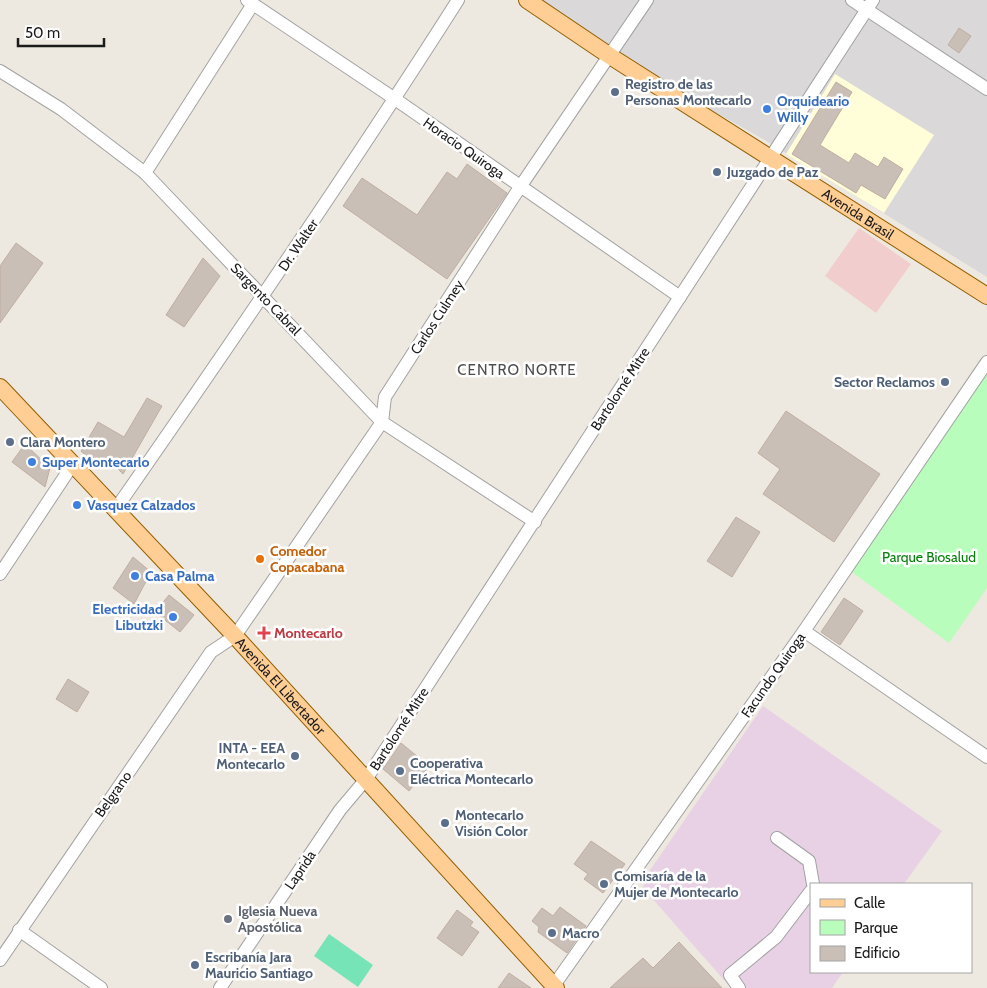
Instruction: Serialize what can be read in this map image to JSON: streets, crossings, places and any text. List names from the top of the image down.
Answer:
{
  "streets": {
    "main road": ["Avenida Brasil", "Avenida El Libertador"],
    "street": [
      "Horacio Quiroga",
      "Dr. Walter",
      "Sargento Cabral",
      "Carlos Culmey",
      "Bartolomé Mitre",
      "Facundo Quiroga",
      "Belgrano",
      "Laprida"
    ]
  },
  "crossings": [
    ["Horacio Quiroga", "Dr. Walter"],
    ["Horacio Quiroga", "Carlos Culmey"],
    ["Horacio Quiroga", "Bartolomé Mitre"],
    ["Avenida Brasil", "Carlos Culmey"],
    ["Avenida Brasil", "Bartolomé Mitre"],
    ["Dr. Walter", "Sargento Cabral"],
    ["Dr. Walter", "Avenida El Libertador"],
    ["Sargento Cabral", "Carlos Culmey"],
    ["Sargento Cabral", "Bartolomé Mitre"],
    ["Carlos Culmey", "Avenida El Libertador"],
    ["Carlos Culmey", "Belgrano"],
    ["Bartolomé Mitre", "Avenida El Libertador"],
    ["Bartolomé Mitre", "Laprida"],
    ["Facundo Quiroga", "Avenida El Libertador"],
    ["Avenida El Libertador", "Belgrano"],
    ["Avenida El Libertador", "Laprida"]
  ],
  "districts": ["CENTRO NORTE"],
  "parks": ["Parque Biosalud"],
  "places": {
    "other": [
      "Registro de las Personas Montecarlo",
      "Orquideario Willy",
      "Juzgado de Paz",
      "Sector Reclamos",
      "Clara Montero",
      "Super Montecarlo",
      "Vasquez Calzados",
      "Comedor Copacabana",
      "Casa Palma",
      "Electricidad Libutzki",
      "INTA - EEA Montecarlo",
      "Cooperativa Eléctrica Montecarlo",
      "Montecarlo Visión Color",
      "Comisaría de la Mujer de Montecarlo",
      "Iglesia Nueva Apostólica",
      "Macro",
      "Escribanía Jara Mauricio Santiago"
    ],
    "health": ["Montecarlo"]
  },
  "legend": ["Calle", "Parque", "Edificio"],
  "scale_bar": "50 m"
}
